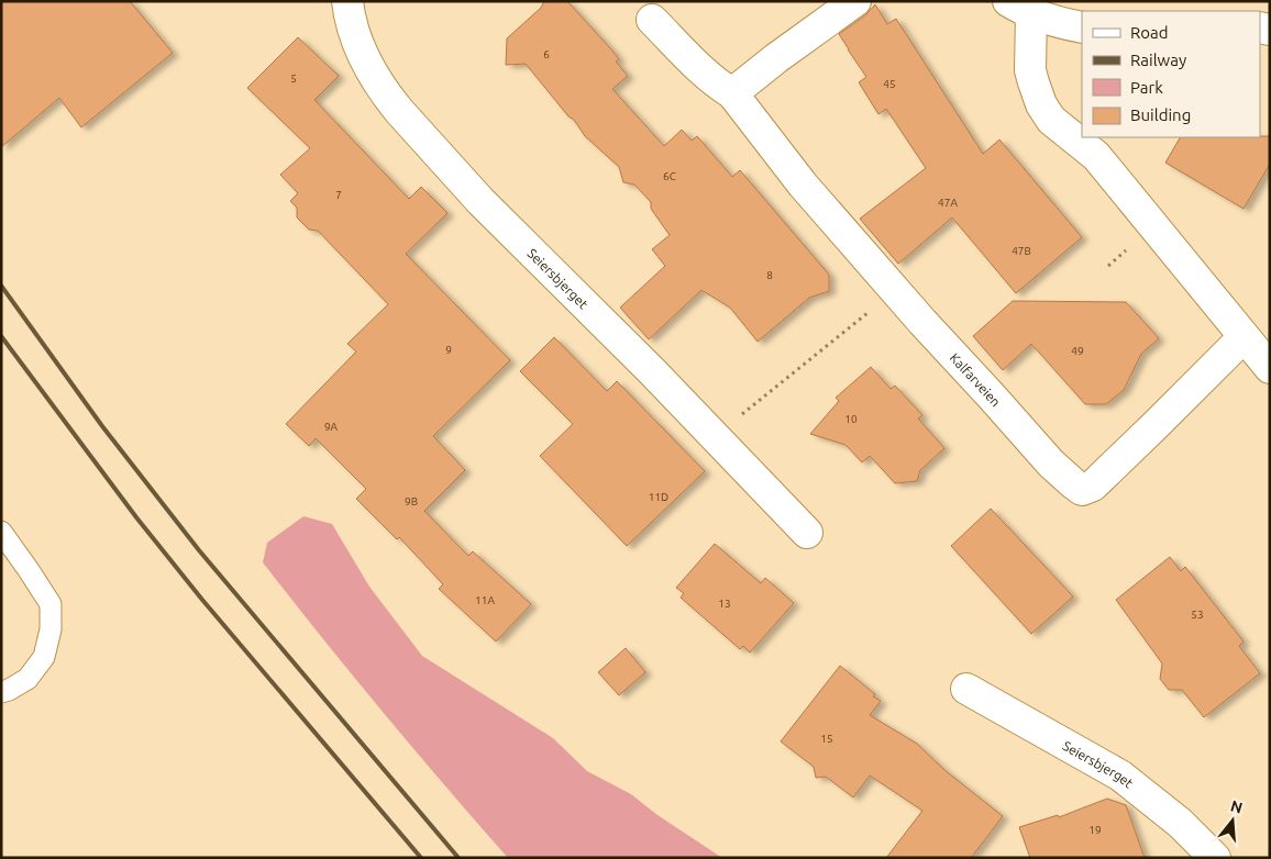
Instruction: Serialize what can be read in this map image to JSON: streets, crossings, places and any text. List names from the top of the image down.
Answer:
{
  "streets": {
    "street": ["Seiersbjerget", "Kalfarveien"]
  },
  "house_numbers": [
    "6",
    "5",
    "45",
    "6C",
    "7",
    "47A",
    "47B",
    "8",
    "9",
    "49",
    "10",
    "9A",
    "11D",
    "9B",
    "11A",
    "13",
    "53",
    "15",
    "19"
  ],
  "legend": [
    "Road",
    "Railway",
    "Park",
    "Building"
  ],
  "north": "top"
}
